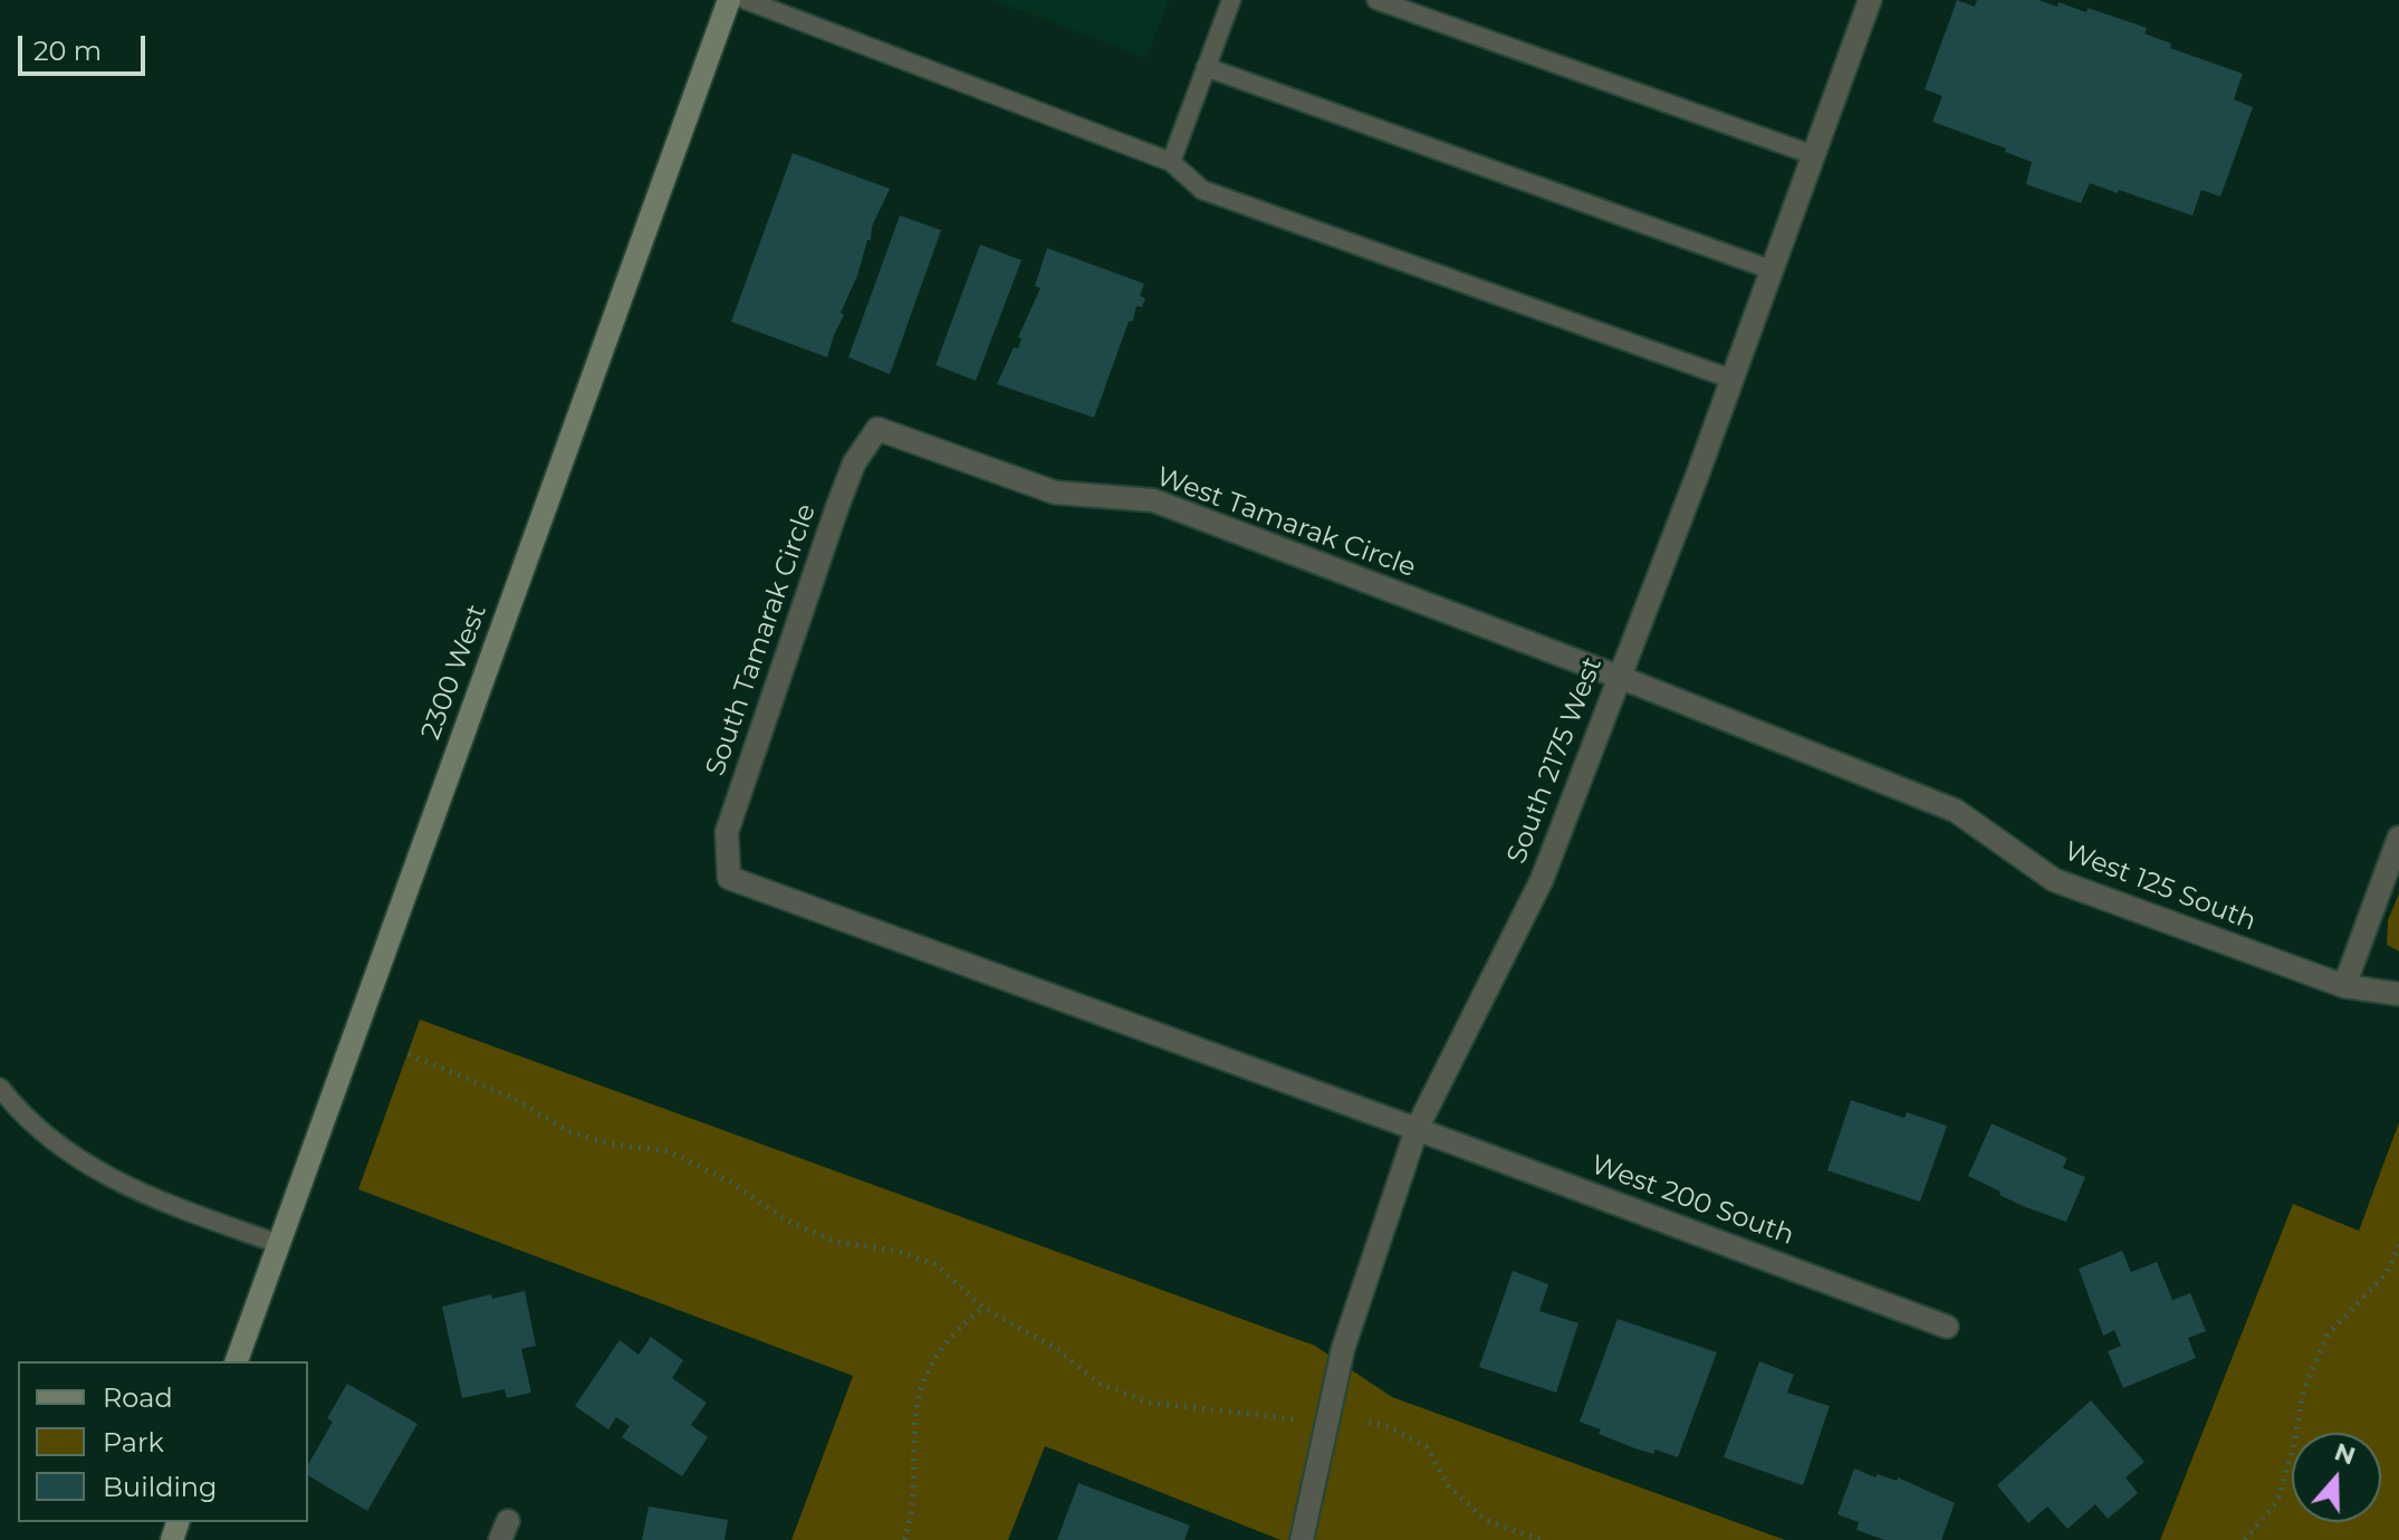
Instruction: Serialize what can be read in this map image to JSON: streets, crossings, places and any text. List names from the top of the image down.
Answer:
{
  "streets": {
    "main road": ["2300 West"],
    "street": [
      "West Tamarak Circle",
      "South Tamarak Circle",
      "South 2175 West",
      "West 125 South",
      "West 200 South"
    ]
  },
  "crossings": [
    ["West Tamarak Circle", "South Tamarak Circle"],
    ["West Tamarak Circle", "South 2175 West"],
    ["West Tamarak Circle", "West 125 South"],
    ["South Tamarak Circle", "South 2175 West"],
    ["South Tamarak Circle", "West 200 South"],
    ["South 2175 West", "West 125 South"],
    ["South 2175 West", "West 200 South"]
  ],
  "legend": ["Road", "Park", "Building"],
  "scale_bar": "20 m",
  "north": "top"
}
